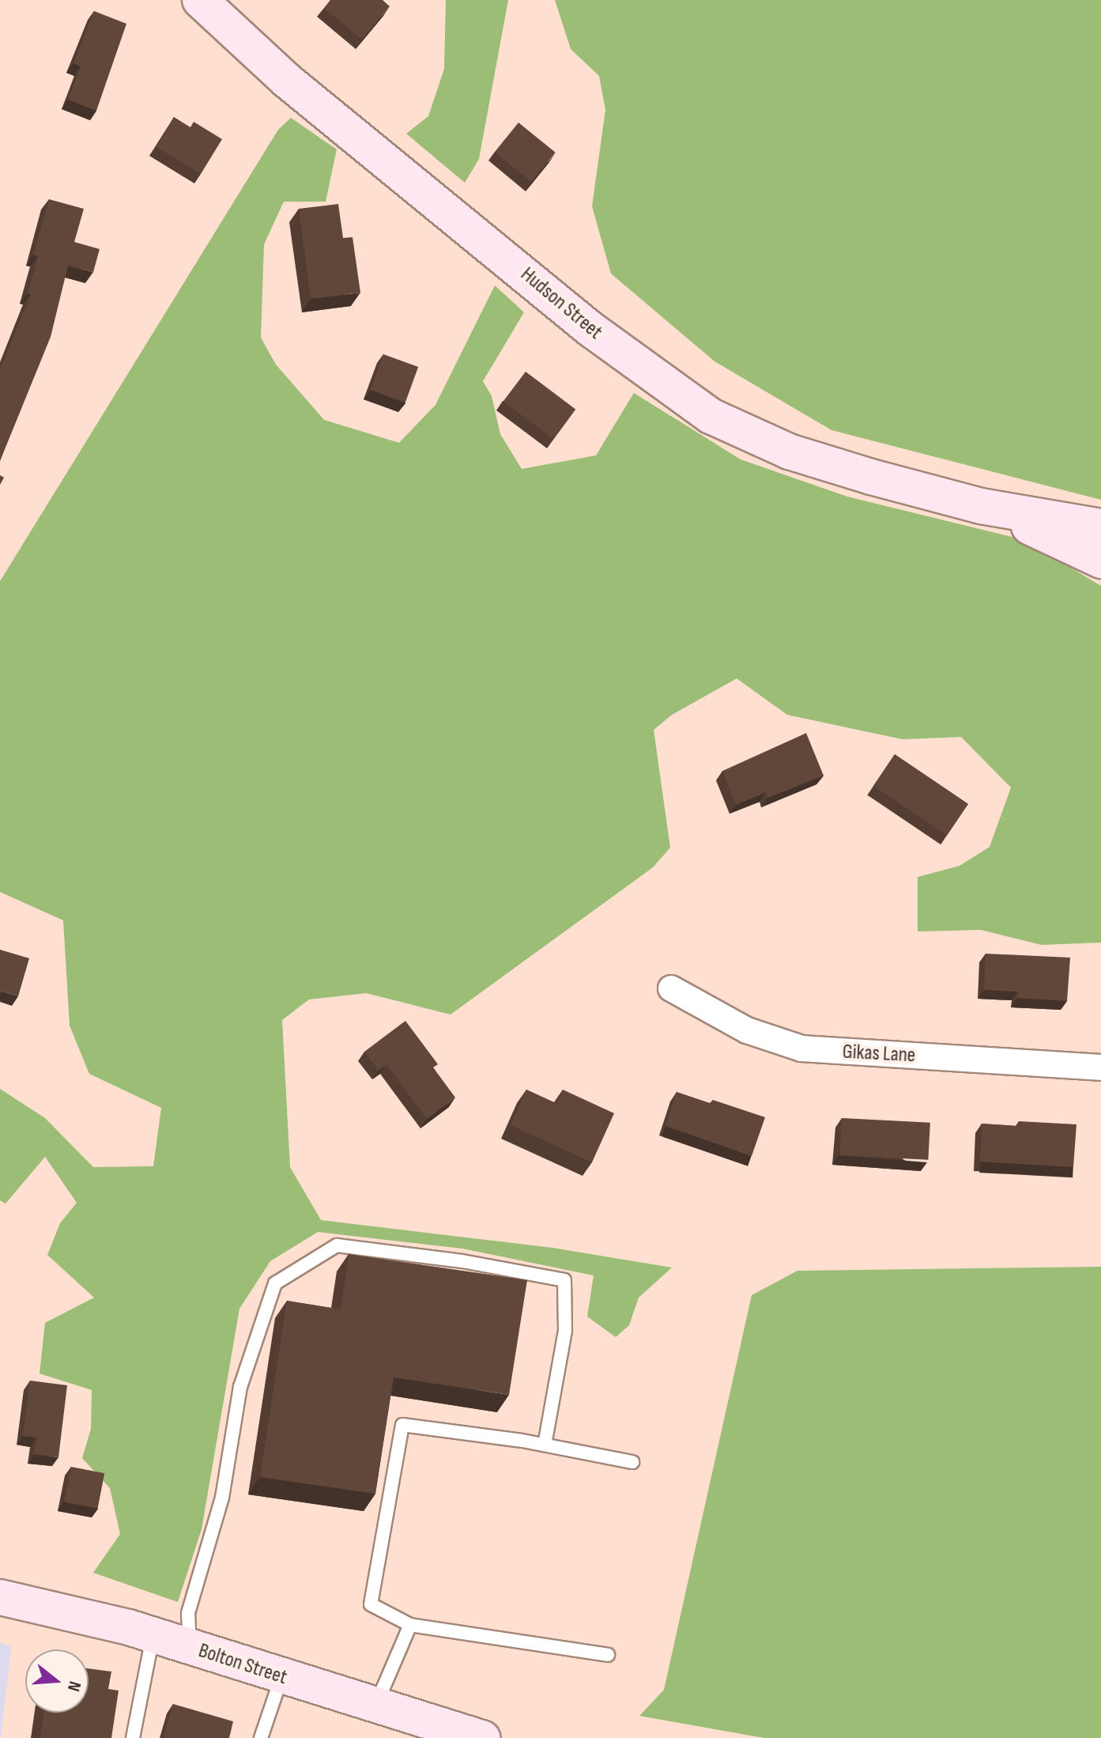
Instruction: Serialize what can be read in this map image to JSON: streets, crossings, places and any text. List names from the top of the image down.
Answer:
{
  "streets": {
    "street": ["Hudson Street", "Gikas Lane", "Bolton Street"]
  },
  "north": "right"
}
